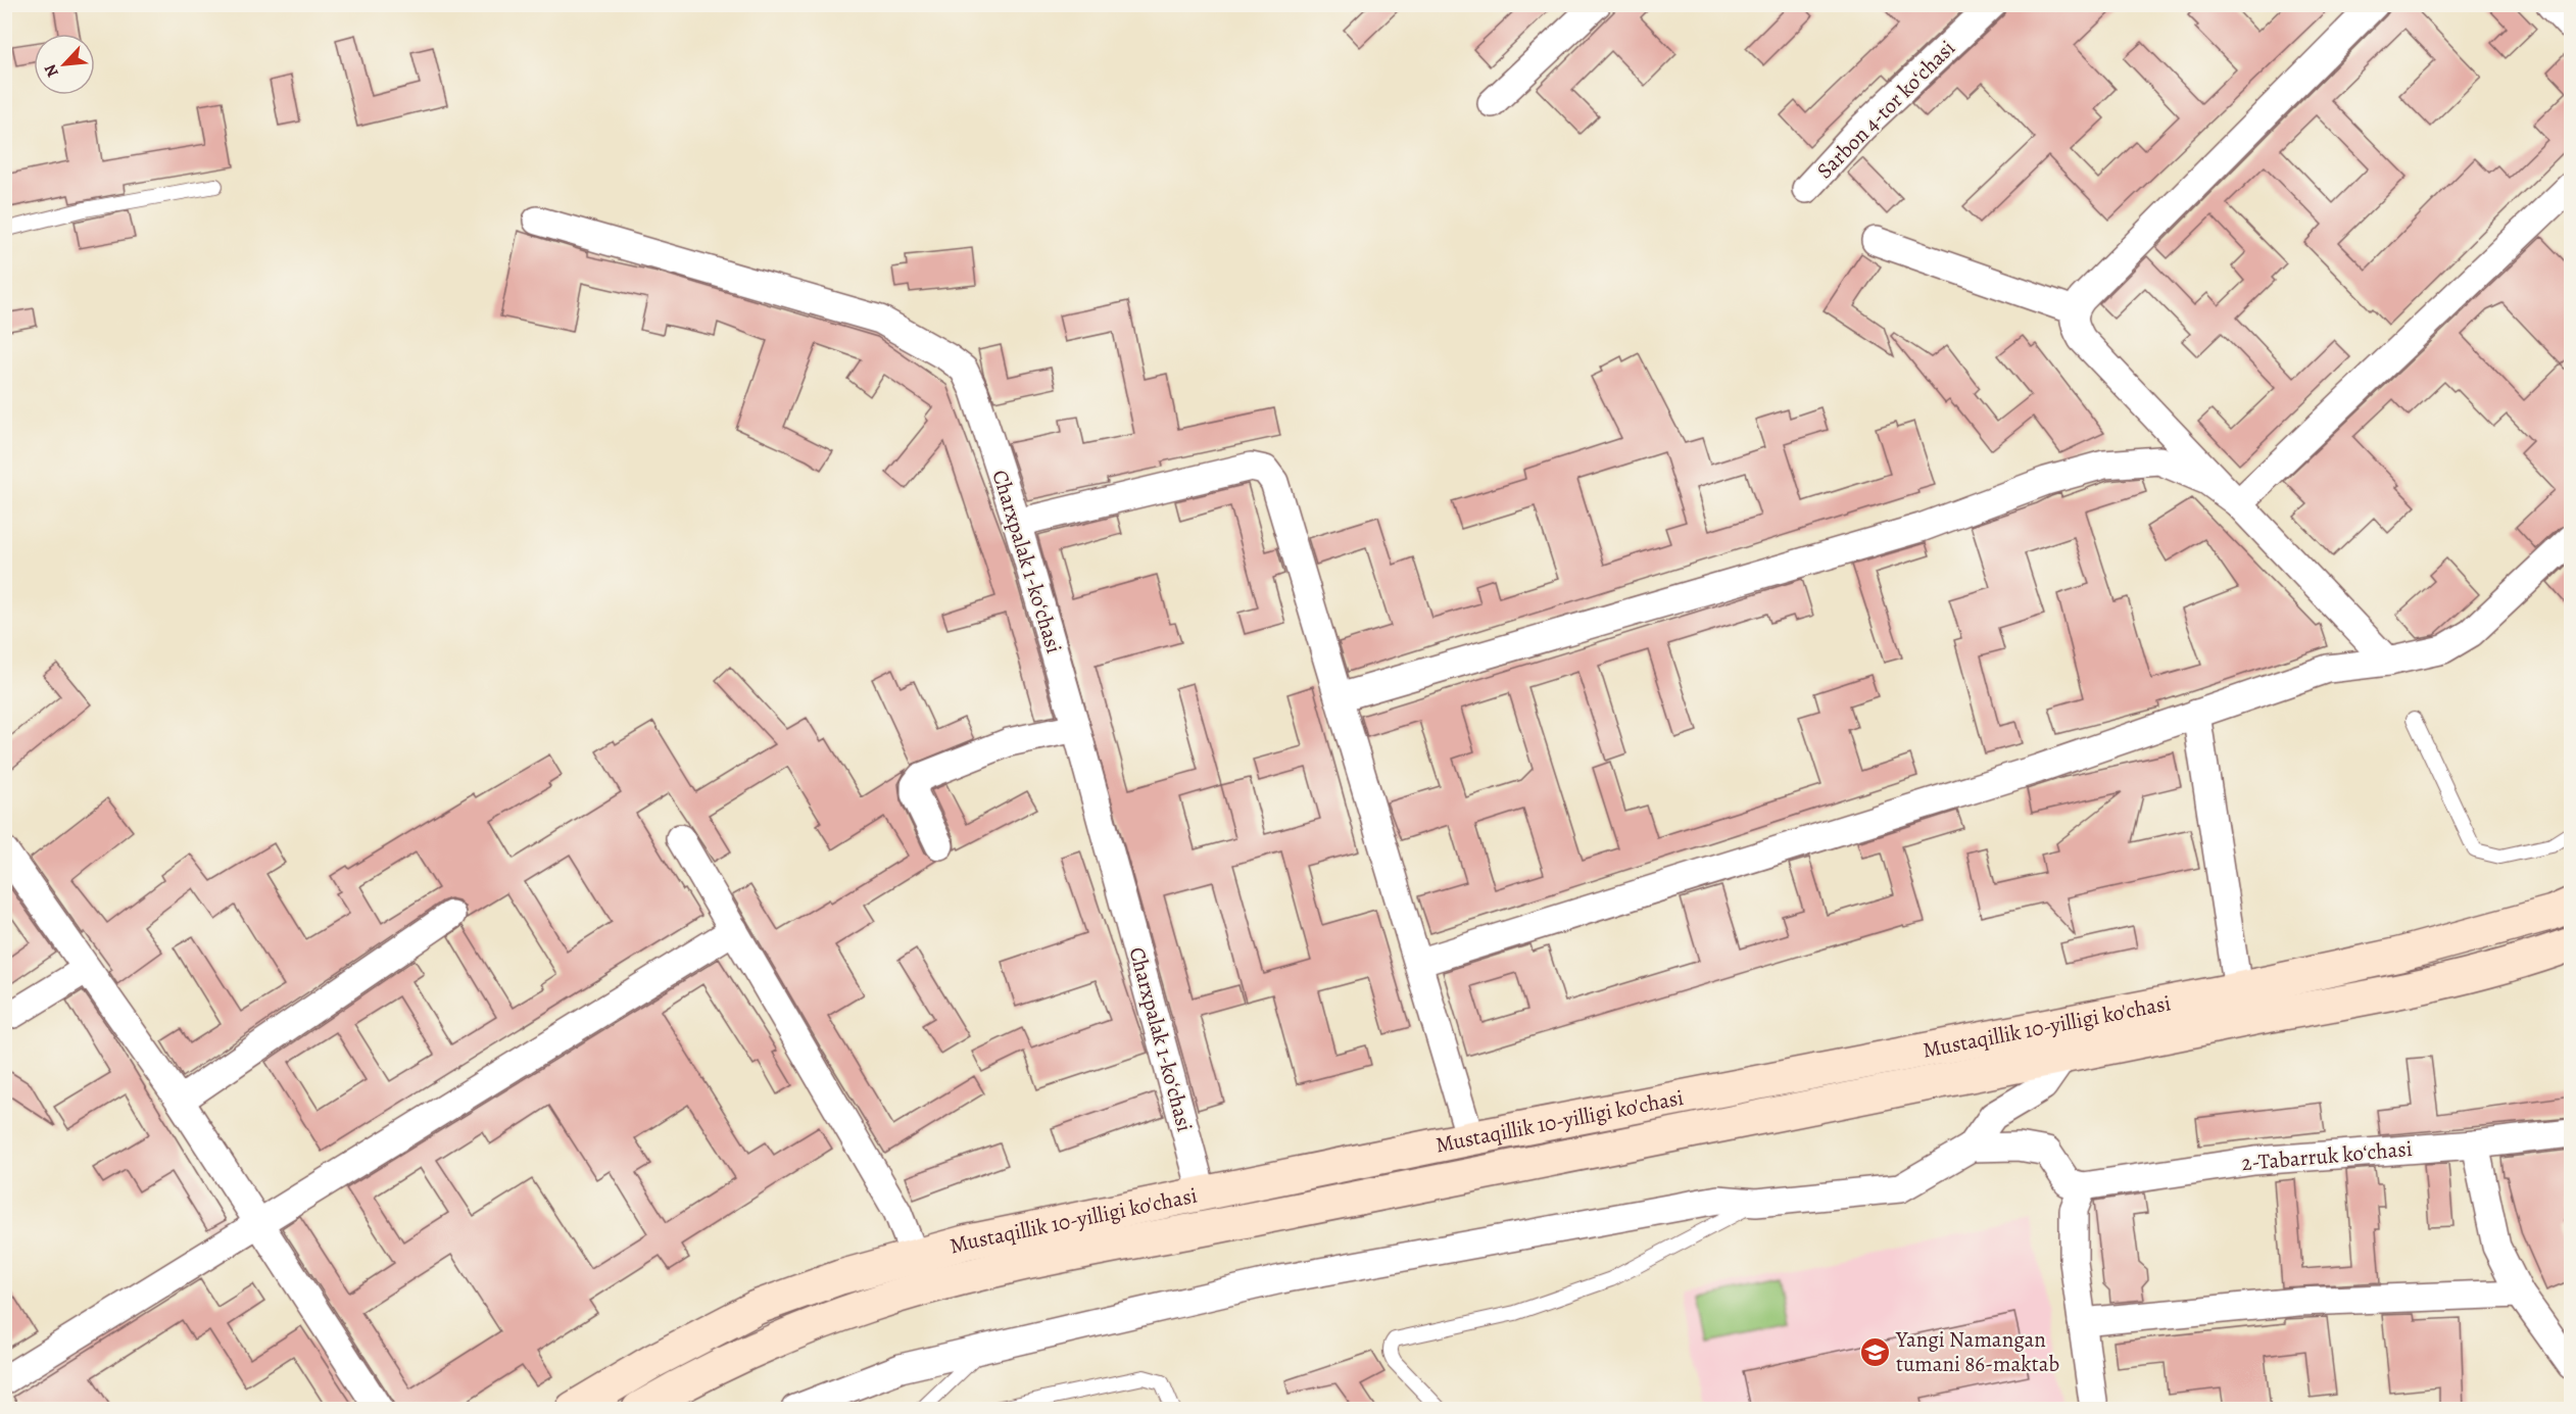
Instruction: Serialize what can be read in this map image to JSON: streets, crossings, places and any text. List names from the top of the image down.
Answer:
{
  "streets": {
    "main road": ["Mustaqillik 10-yilligi ko'chasi"],
    "street": ["Sarbon 4-tor koʻchasi", "Charxpalak 1-koʻchasi", "2-Tabarruk koʻchasi"]
  },
  "crossings": [
    ["Charxpalak 1-koʻchasi", "Mustaqillik 10-yilligi ko'chasi"]
  ],
  "places": {
    "school or university": ["Yangi Namangan tumani 86-maktab"]
  },
  "north": "bottom left"
}
